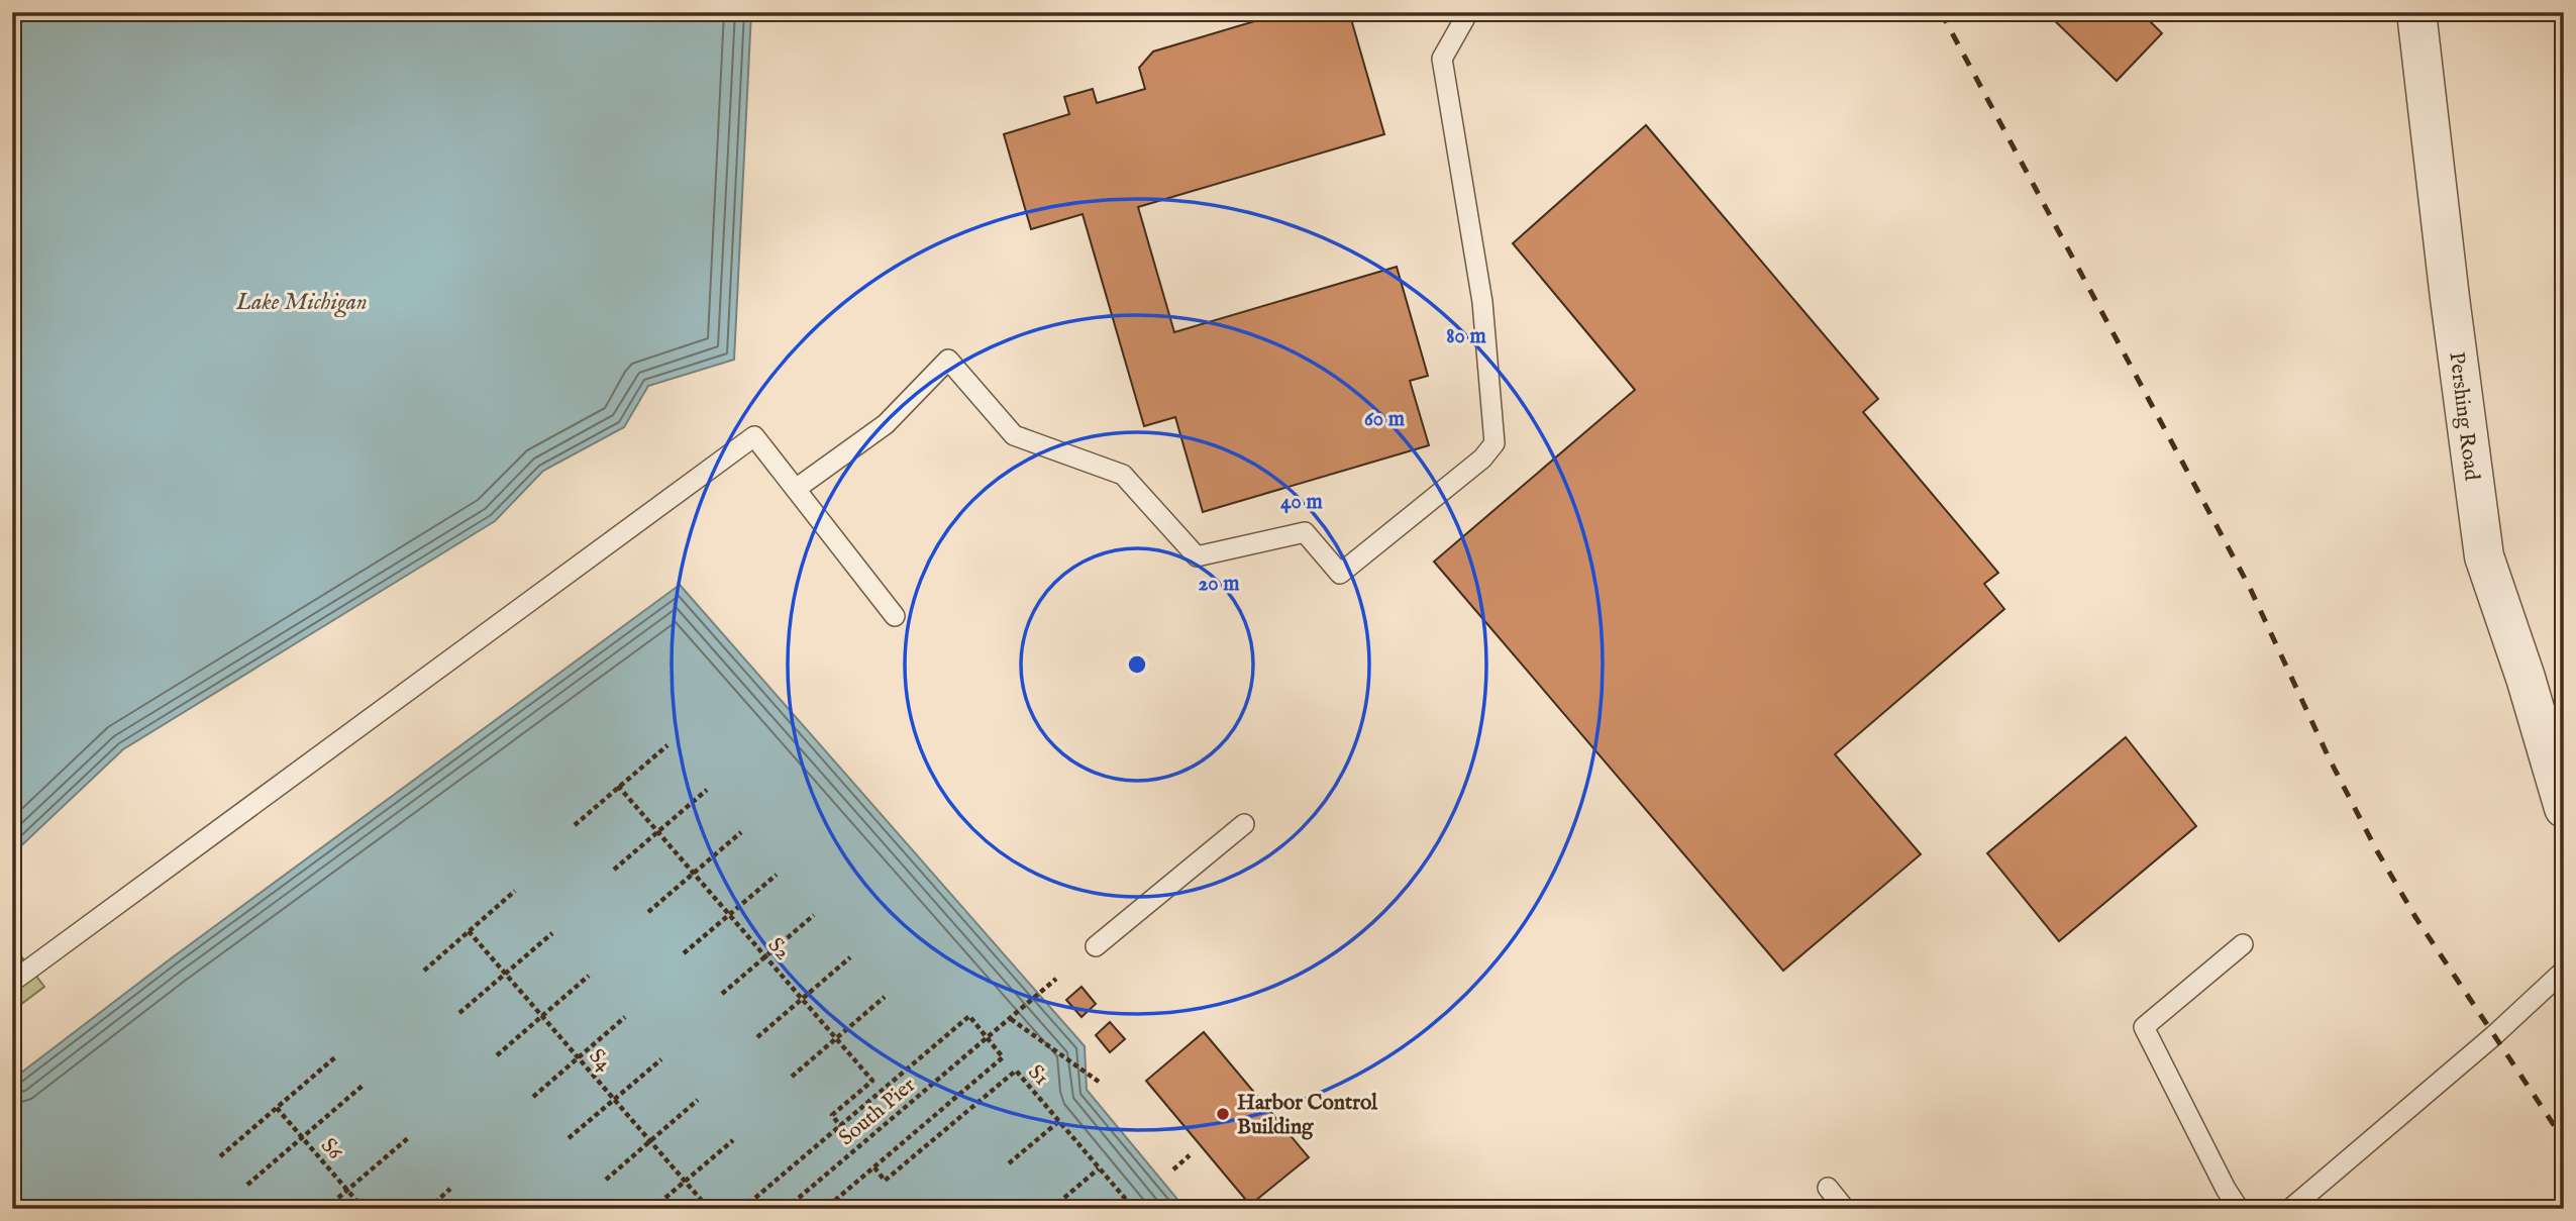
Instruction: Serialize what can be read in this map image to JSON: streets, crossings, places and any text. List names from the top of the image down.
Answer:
{
  "streets": {
    "street": ["Pershing Road"],
    "path": [
      "S2",
      "S4",
      "S1",
      "South Pier",
      "S6"
    ]
  },
  "water": ["Lake Michigan"],
  "places": ["Harbor Control Building"],
  "rings": [
    "80 m",
    "60 m",
    "40 m",
    "20 m"
  ]
}
